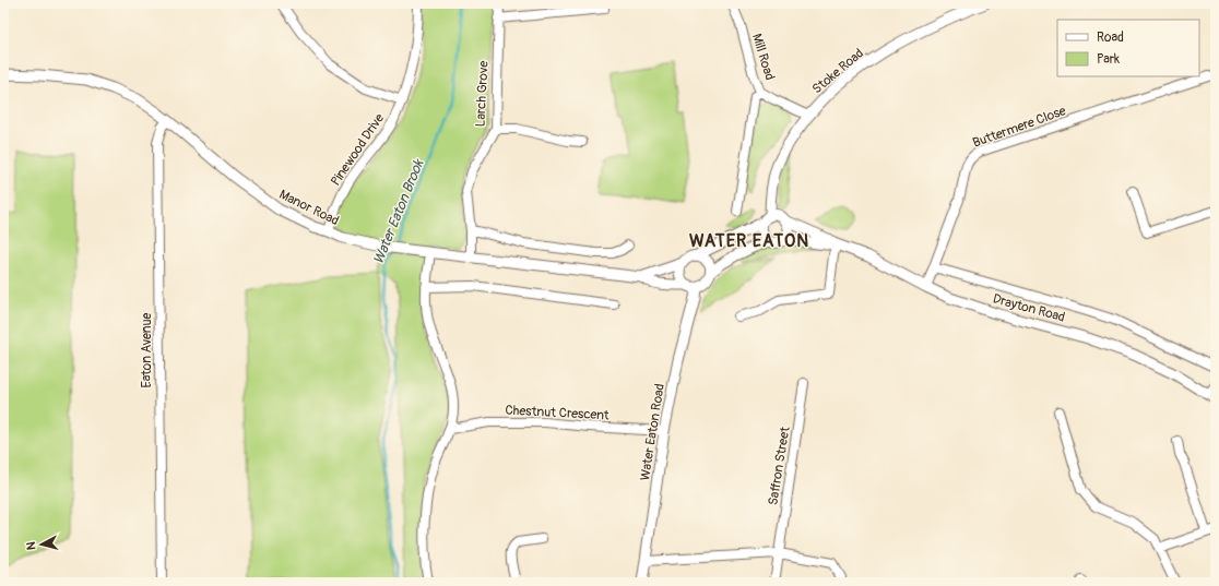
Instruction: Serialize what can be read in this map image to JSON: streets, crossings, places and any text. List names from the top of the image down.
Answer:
{
  "streets": {
    "street": [
      "Mill Road",
      "Stoke Road",
      "Larch Grove",
      "Buttermere Close",
      "Pinewood Drive",
      "Manor Road",
      "Drayton Road",
      "Eaton Avenue",
      "Chestnut Crescent",
      "Water Eaton Road",
      "Saffron Street"
    ]
  },
  "crossings": [
    ["Mill Road", "Stoke Road"],
    ["Stoke Road", "Drayton Road"],
    ["Larch Grove", "Manor Road"],
    ["Buttermere Close", "Drayton Road"],
    ["Pinewood Drive", "Manor Road"],
    ["Manor Road", "Eaton Avenue"],
    ["Manor Road", "Water Eaton Road"],
    ["Chestnut Crescent", "Water Eaton Road"]
  ],
  "districts": ["WATER EATON"],
  "water": ["Water Eaton Brook"],
  "legend": ["Road", "Park"],
  "north": "left"
}
